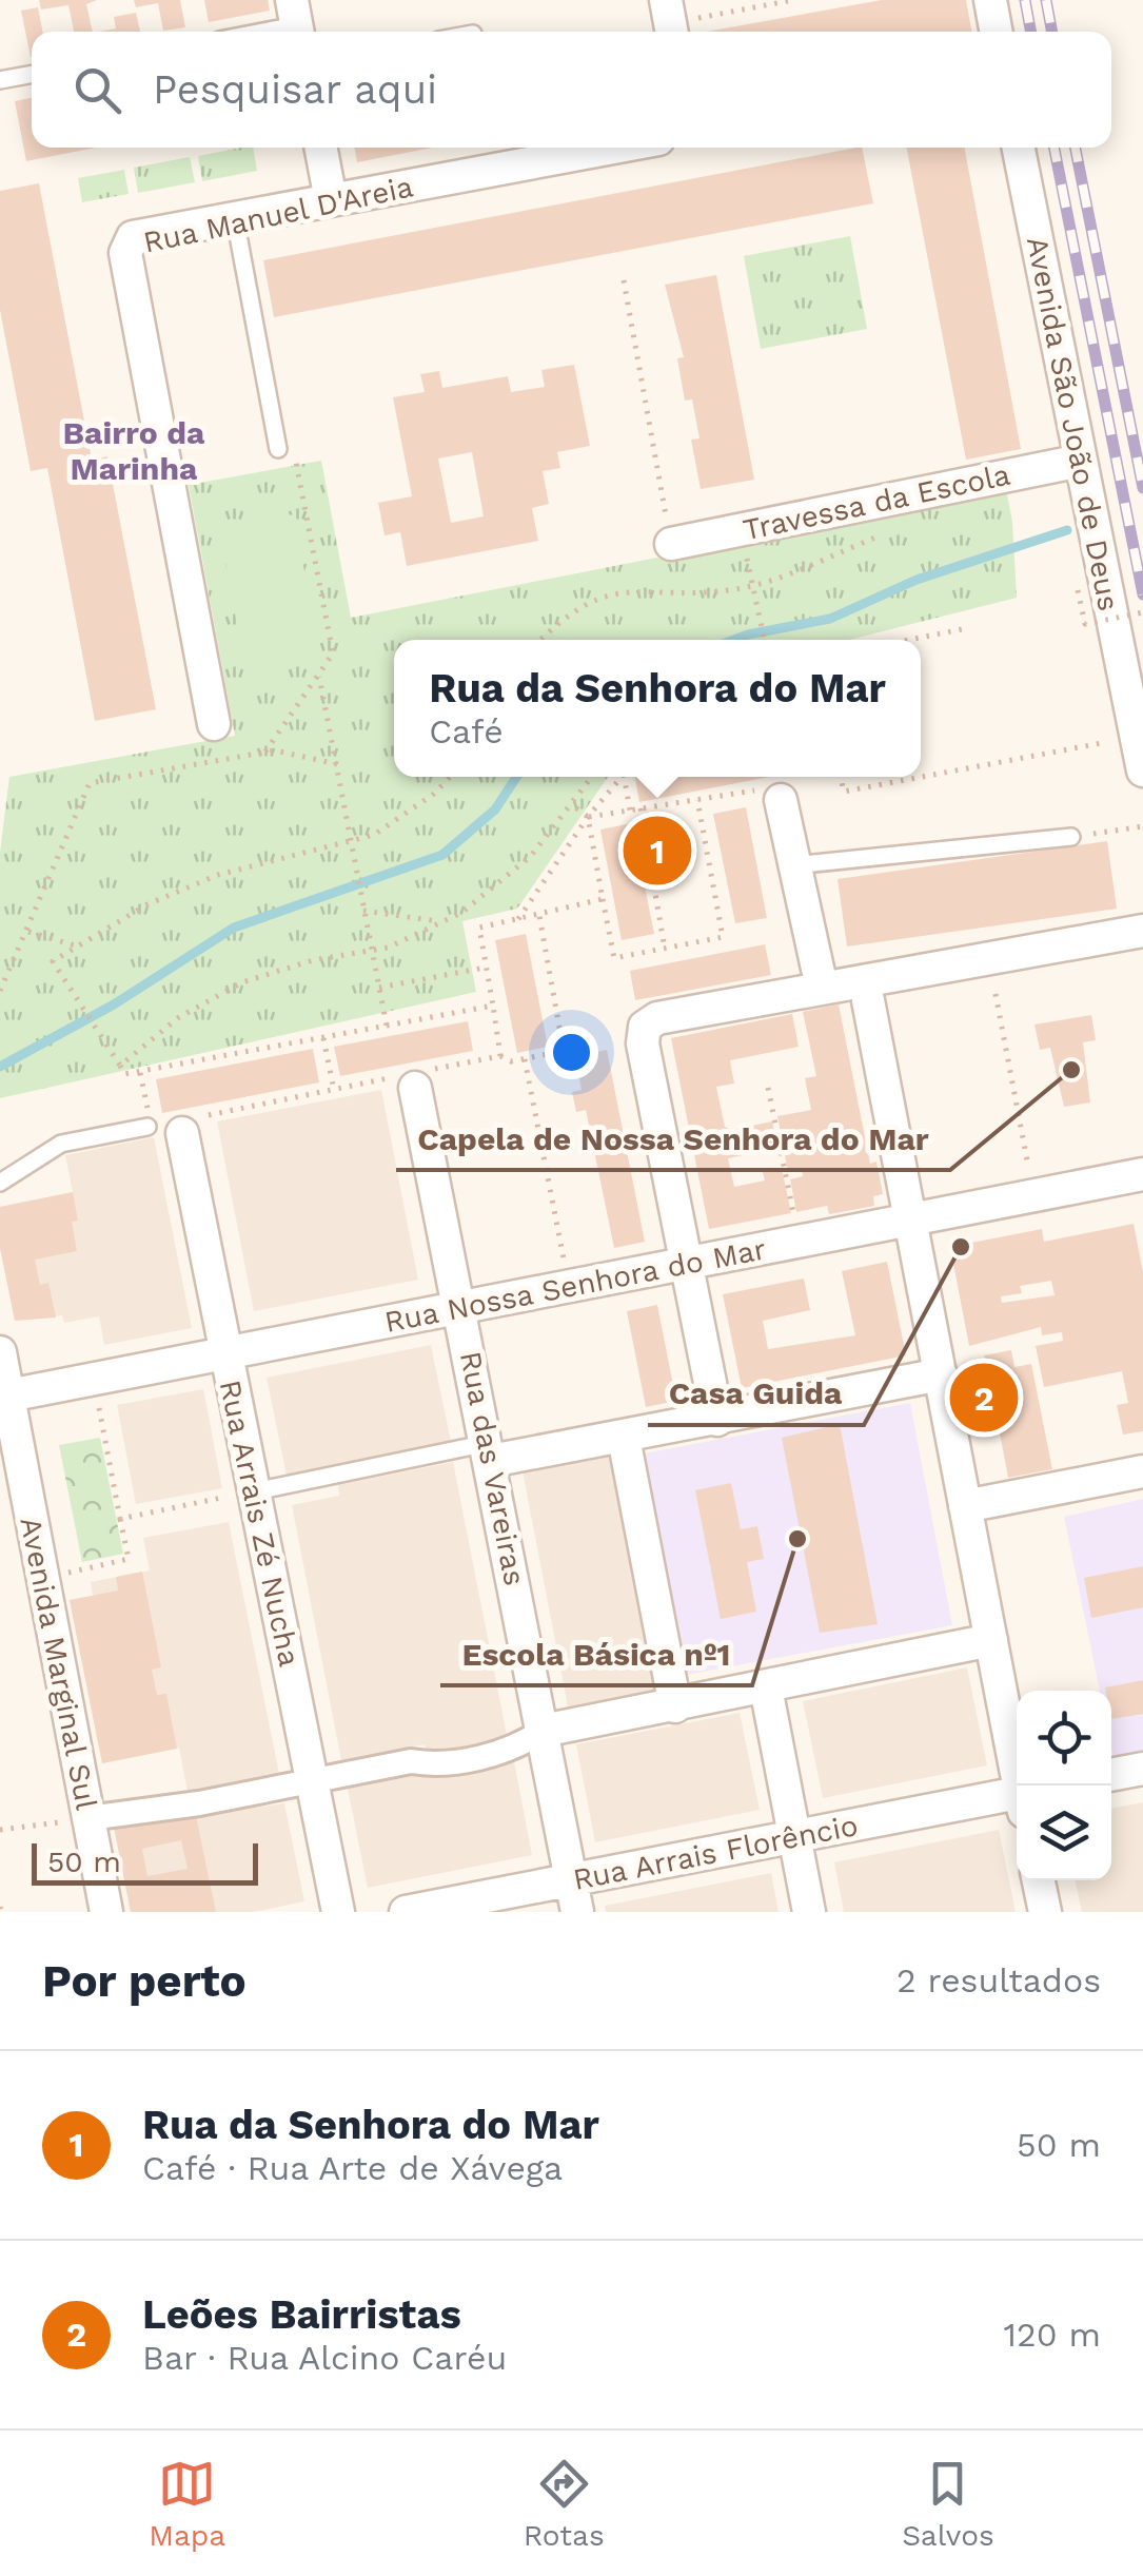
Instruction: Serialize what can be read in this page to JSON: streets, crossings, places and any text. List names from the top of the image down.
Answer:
{
  "streets": {
    "street": [
      "Rua Manuel D'Areia",
      "Avenida São João de Deus",
      "Travessa da Escola",
      "Rua Nossa Senhora do Mar",
      "Rua das Vareiras",
      "Rua Arrais Zé Nucha",
      "Avenida Marginal Sul",
      "Rua Arrais Florêncio"
    ]
  },
  "crossings": [
    ["Avenida São João de Deus", "Travessa da Escola"],
    ["Rua Nossa Senhora do Mar", "Rua das Vareiras"],
    ["Rua Nossa Senhora do Mar", "Rua Arrais Zé Nucha"],
    ["Rua Nossa Senhora do Mar", "Avenida Marginal Sul"],
    ["Rua das Vareiras", "Rua Arrais Florêncio"]
  ],
  "districts": ["Bairro da Marinha"],
  "places": ["Capela de Nossa Senhora do Mar", "Casa Guida", "Escola Básica nº1"],
  "scale_bar": "50 m",
  "page": {
    "search": "Pesquisar aqui",
    "popup": ["Rua da Senhora do Mar", "Café"],
    "pins": ["1", "2"],
    "scale": "50 m",
    "heading": ["Por perto", "2 resultados"],
    "list": [
      {
        "mark": "1",
        "name": "Rua da Senhora do Mar",
        "note": "Café · Rua Arte de Xávega",
        "value": "50 m"
      },
      {
        "mark": "2",
        "name": "Leões Bairristas",
        "note": "Bar · Rua Alcino Caréu",
        "value": "120 m"
      }
    ],
    "nav": ["Mapa", "Rotas", "Salvos"]
  }
}
